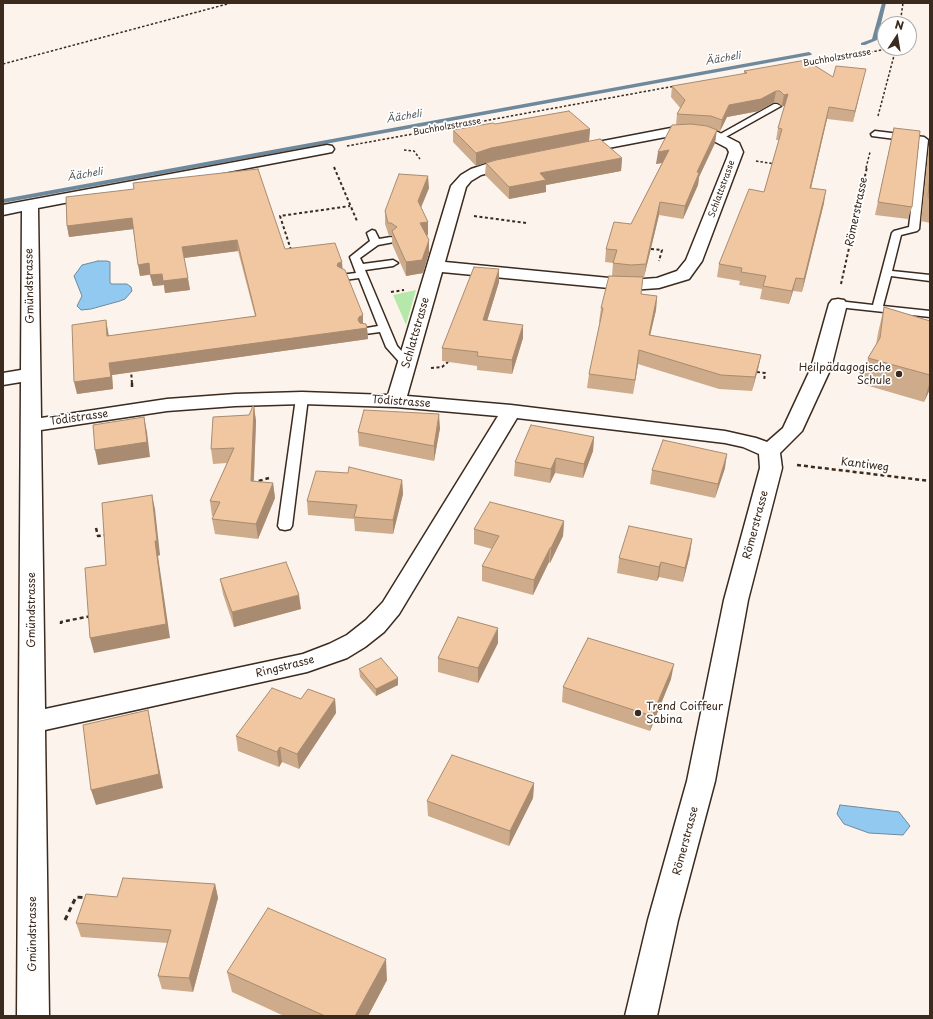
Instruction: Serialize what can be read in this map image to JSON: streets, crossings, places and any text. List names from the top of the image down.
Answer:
{
  "streets": {
    "street": [
      "Schlattstrasse",
      "Römerstrasse",
      "Gmündstrasse",
      "Tödistrasse",
      "Ringstrasse"
    ],
    "path": ["Buchholzstrasse", "Kantiweg"]
  },
  "crossings": [
    ["Schlattstrasse", "Tödistrasse"],
    ["Römerstrasse", "Tödistrasse"],
    ["Gmündstrasse", "Tödistrasse"],
    ["Gmündstrasse", "Ringstrasse"],
    ["Tödistrasse", "Ringstrasse"]
  ],
  "water": ["Äächeli"],
  "places": ["Heilpädagogische Schule", "Trend Coiffeur Sabina"],
  "north": "top"
}
